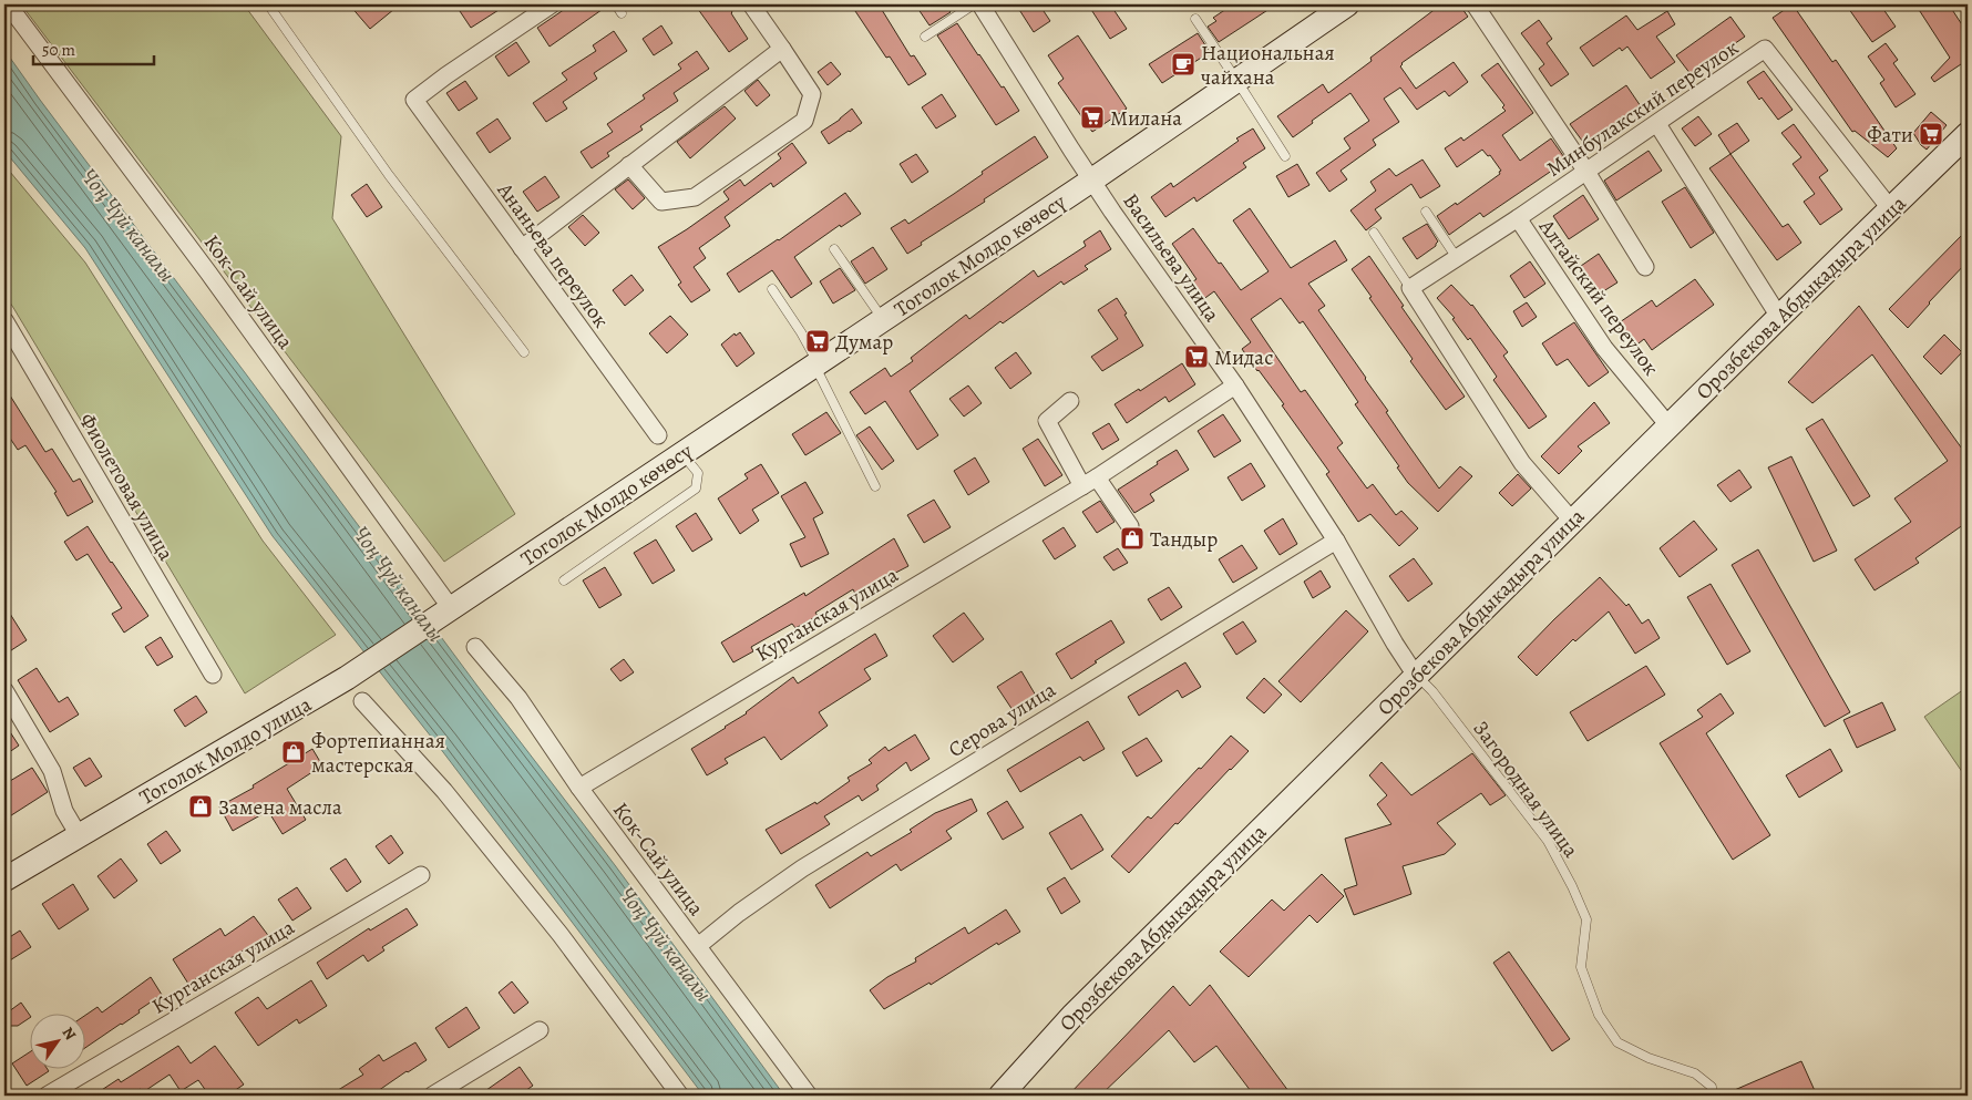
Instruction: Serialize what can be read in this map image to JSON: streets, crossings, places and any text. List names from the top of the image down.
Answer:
{
  "streets": {
    "main road": ["Тоголок Молдо көчөсү", "Орозбекова Абдыкадыра улица", "Тоголок Молдо улица"],
    "street": [
      "Минбулакский переулок",
      "Ананьева переулок",
      "Васильева улица",
      "Кок-Сай улица",
      "Алтайский переулок",
      "Фиолетовая улица",
      "Курганская улица",
      "Серова улица"
    ],
    "lane": ["Загородная улица"]
  },
  "crossings": [
    ["Минбулакский переулок", "Алтайский переулок"],
    ["Минбулакский переулок", "Орозбекова Абдыкадыра улица"],
    ["Тоголок Молдо көчөсү", "Васильева улица"],
    ["Тоголок Молдо көчөсү", "Кок-Сай улица"],
    ["Тоголок Молдо көчөсү", "Тоголок Молдо улица"],
    ["Васильева улица", "Орозбекова Абдыкадыра улица"],
    ["Васильева улица", "Курганская улица"],
    ["Васильева улица", "Серова улица"],
    ["Васильева улица", "Загородная улица"],
    ["Кок-Сай улица", "Курганская улица"],
    ["Кок-Сай улица", "Серова улица"],
    ["Кок-Сай улица", "Тоголок Молдо улица"],
    ["Алтайский переулок", "Орозбекова Абдыкадыра улица"],
    ["Орозбекова Абдыкадыра улица", "Загородная улица"]
  ],
  "water": ["Чоң Чүй каналы"],
  "places": {
    "cafe": ["Национальная чайхана"],
    "supermarket": [
      "Милана",
      "Фати",
      "Думар",
      "Мидас"
    ],
    "shop": ["Тандыр", "Фортепианная мастерская", "Замена масла"]
  },
  "scale_bar": "50 m",
  "north": "top right"
}
